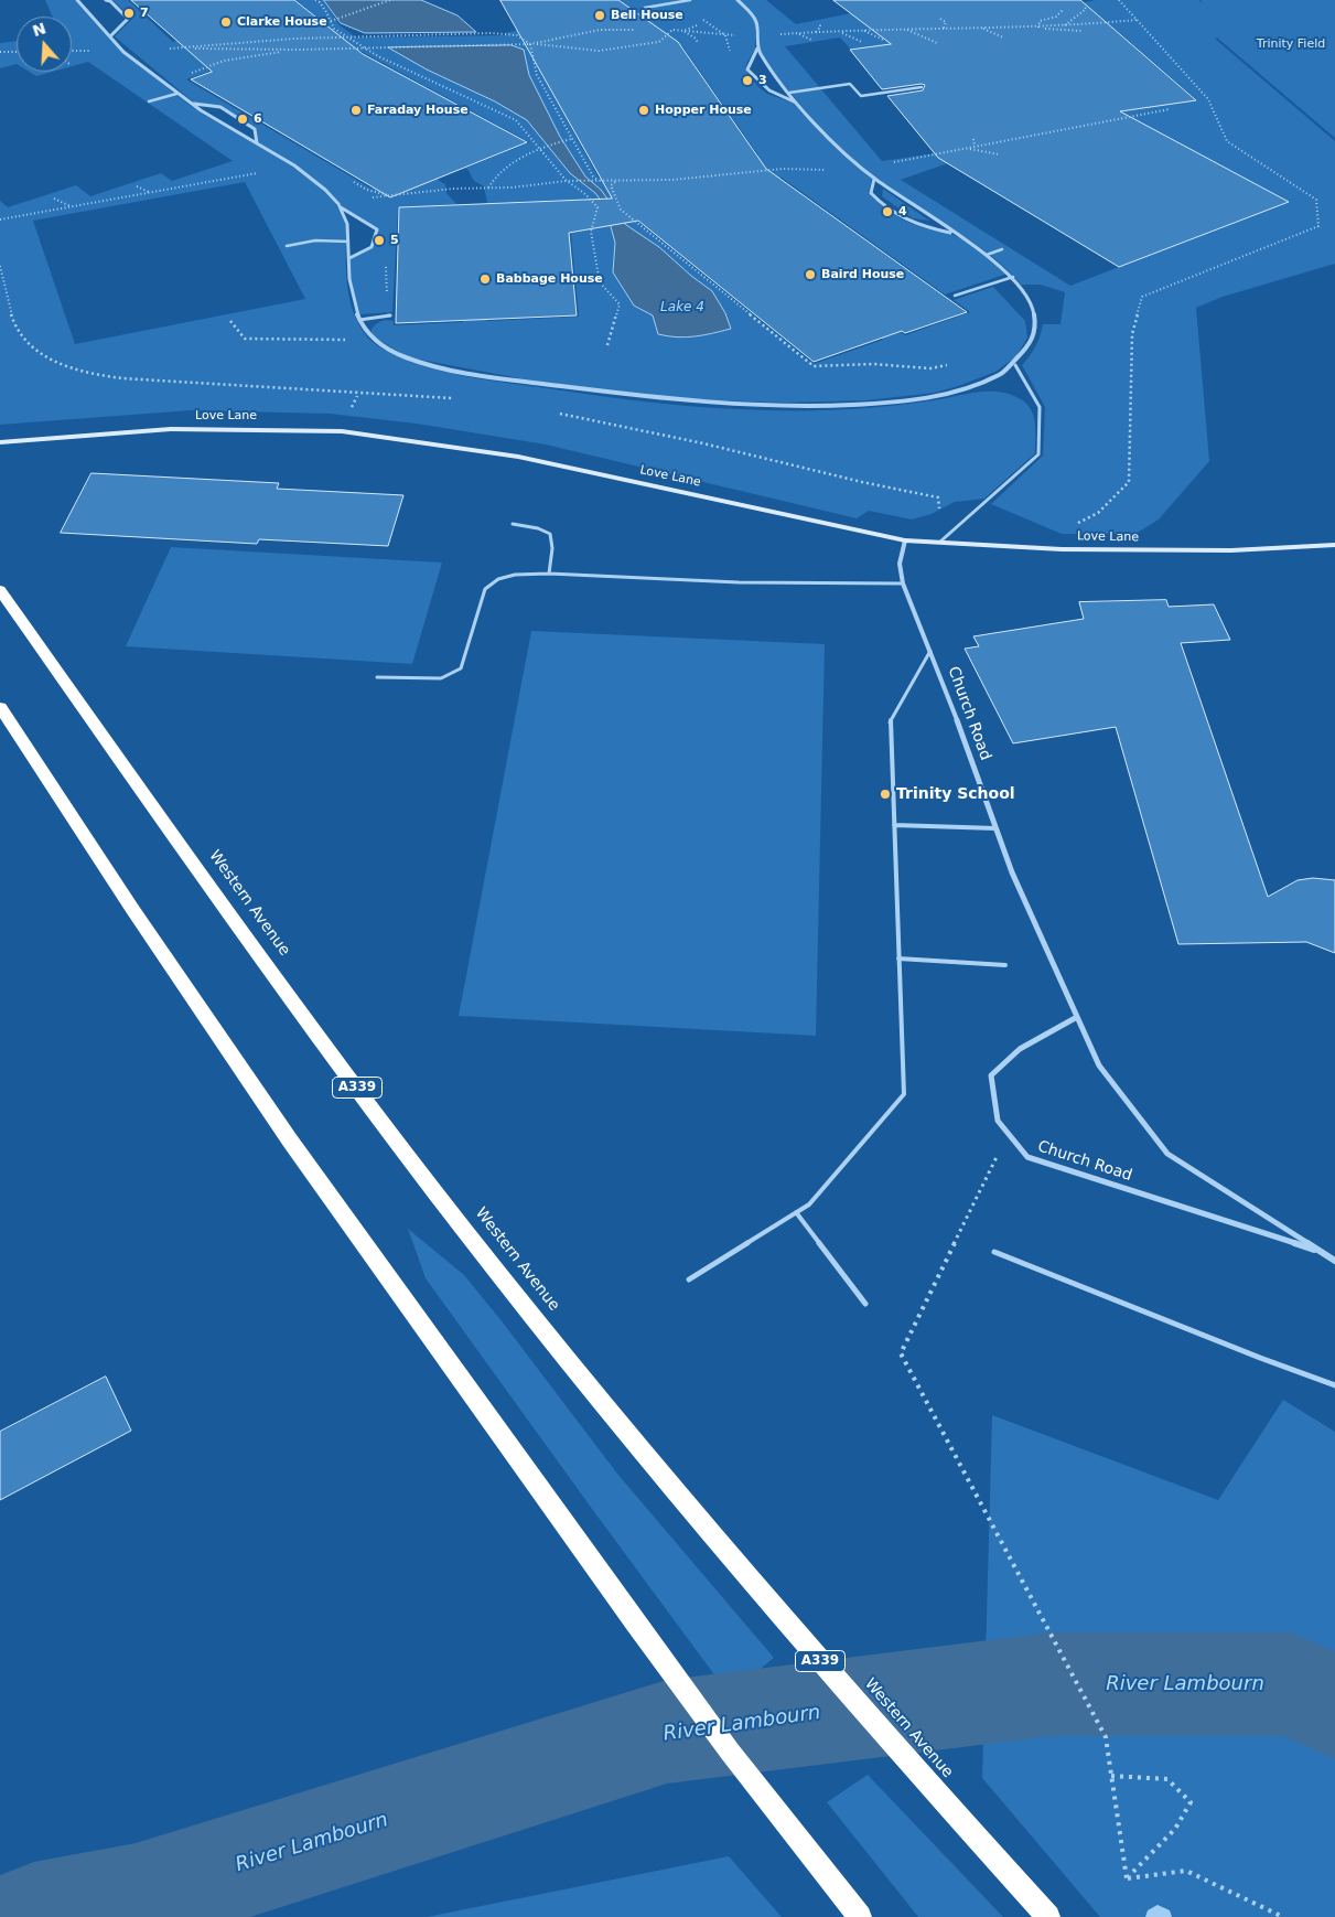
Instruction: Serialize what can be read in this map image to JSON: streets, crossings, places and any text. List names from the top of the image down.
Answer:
{
  "streets": {
    "highway": ["Western Avenue", "A339"],
    "street": ["Love Lane", "Church Road"]
  },
  "crossings": [
    ["Love Lane", "Church Road"]
  ],
  "water": ["Lake 4", "River Lambourn"],
  "parks": ["Trinity Field"],
  "places": [
    "7",
    "Bell House",
    "Clarke House",
    "3",
    "Faraday House",
    "Hopper House",
    "6",
    "4",
    "5",
    "Baird House",
    "Babbage House",
    "Trinity School"
  ],
  "north": "top"
}
